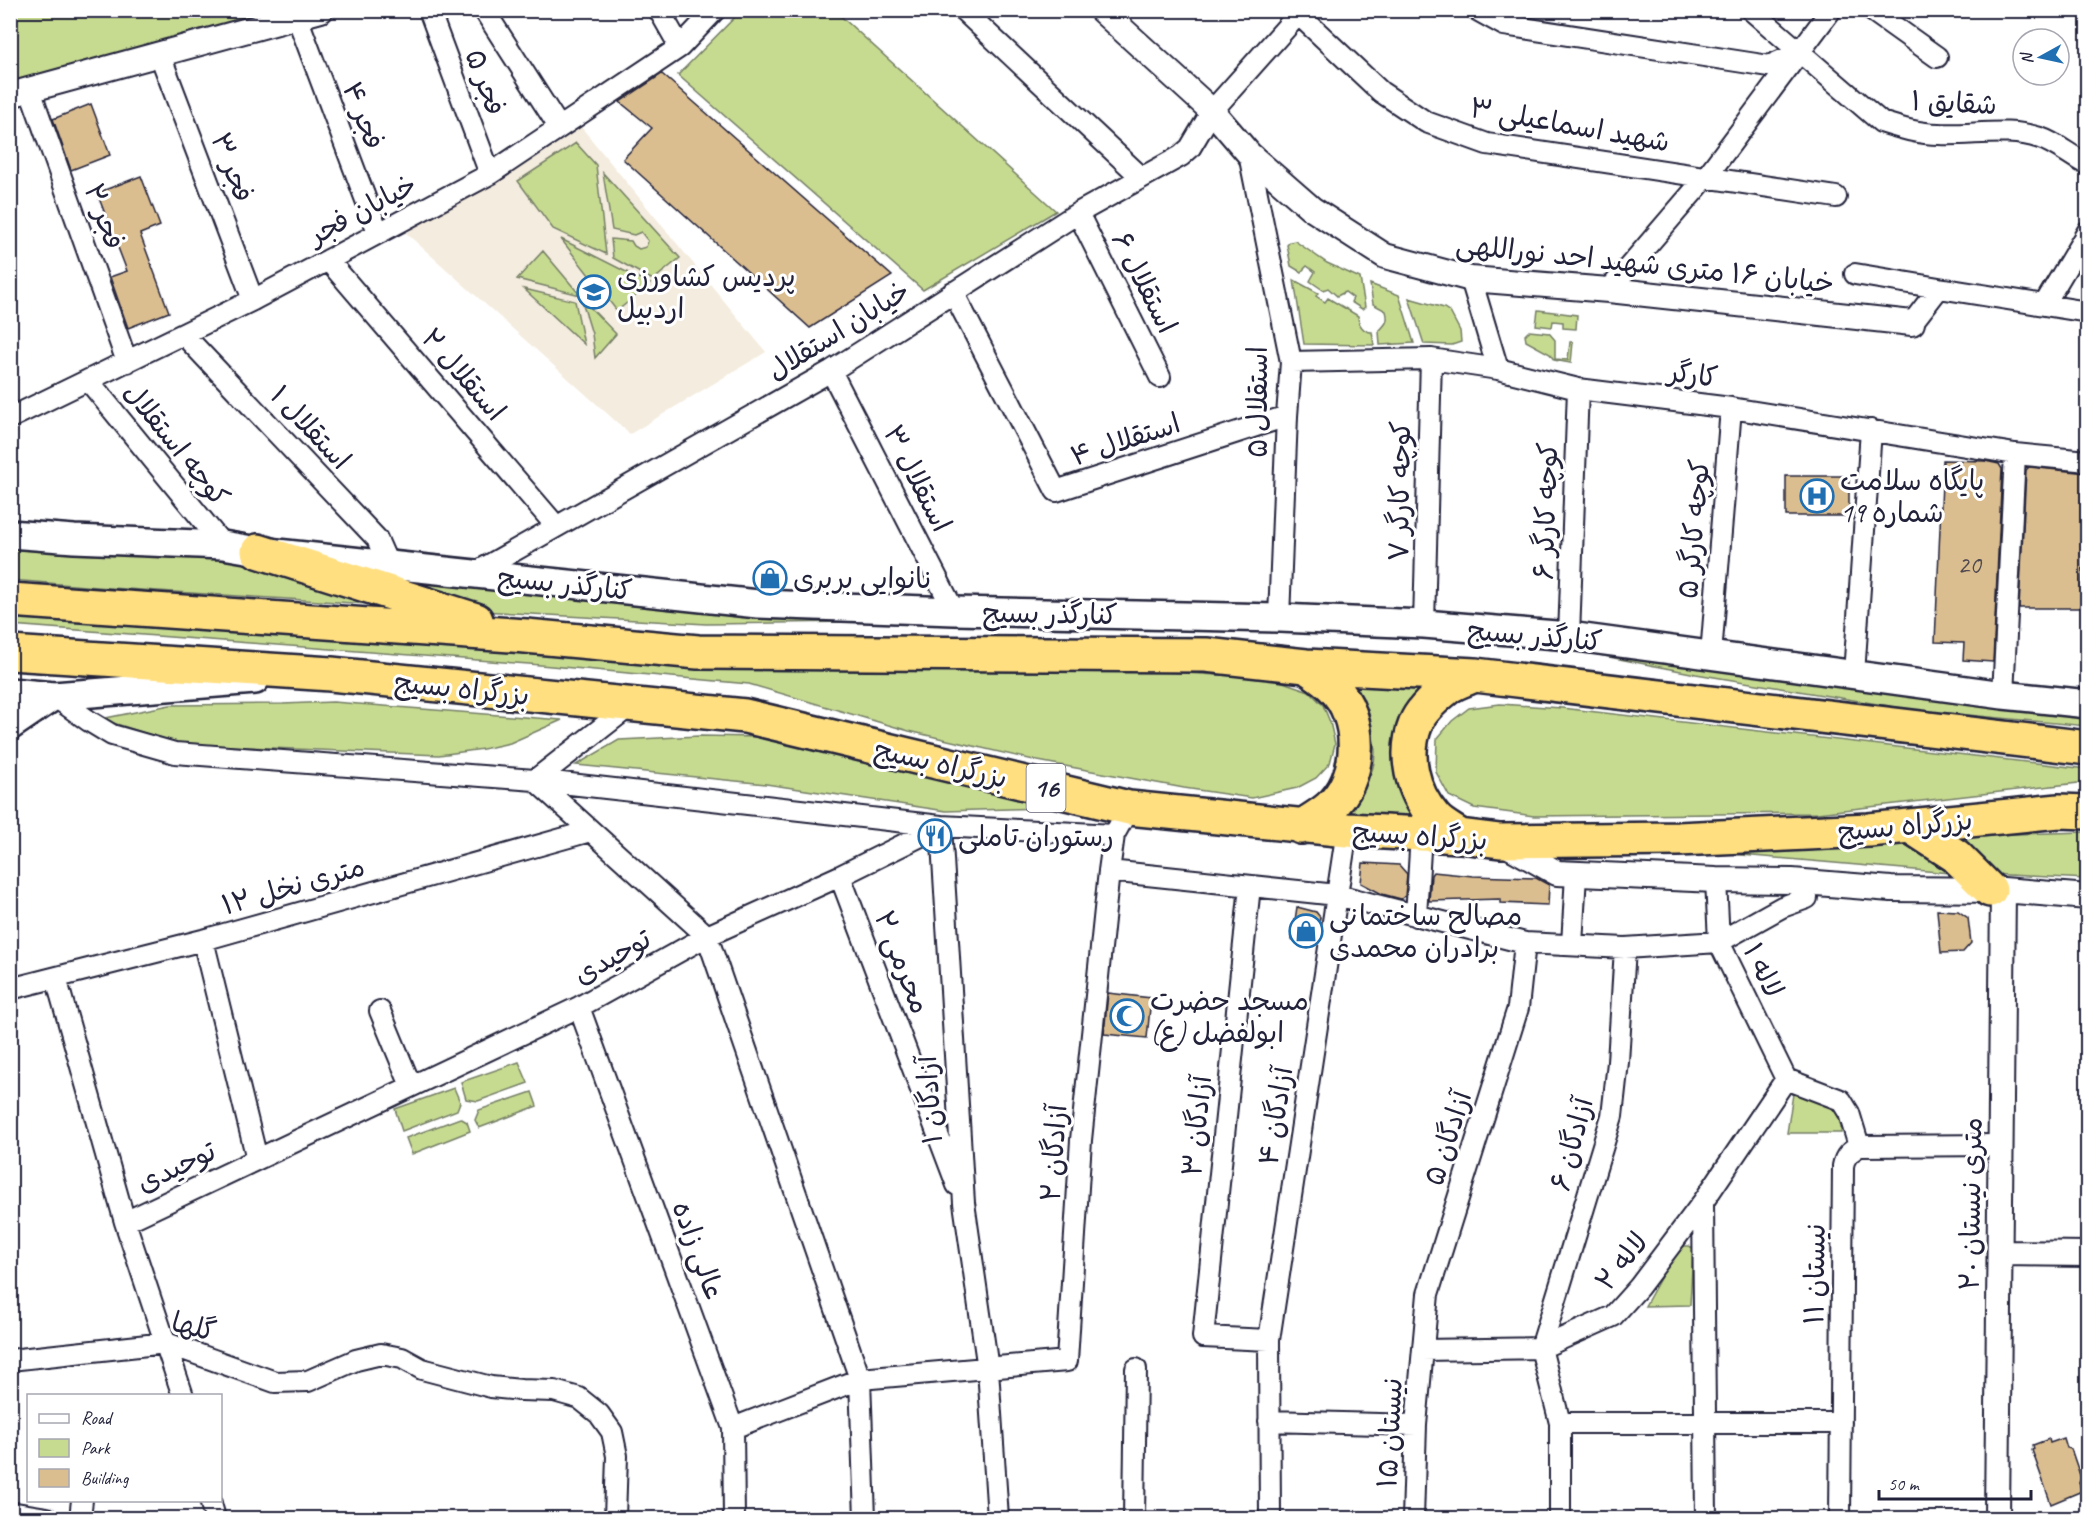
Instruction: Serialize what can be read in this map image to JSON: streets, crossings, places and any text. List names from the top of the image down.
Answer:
{
  "streets": {
    "highway": ["بزرگراه بسیج", "16"],
    "main road": ["کنارگذر بسیج"],
    "street": [
      "فجر ۵",
      "شقایق ۱",
      "فجر ۴",
      "شهید اسماعیلی ۳",
      "فجر ۳",
      "خیابان فجر",
      "فجر ۲",
      "خیابان ۱۶ متری شهید احد نوراللهی",
      "استقلال ۶",
      "خیابان استقلال",
      "استقلال ۲",
      "کارگر",
      "استقلال ۵",
      "استقلال ۱",
      "استقلال ۴",
      "کوچه استقلال",
      "استقلال ۳",
      "کوچه کارگر ۷",
      "کوچه کارگر ۶",
      "کوچه کارگر ۵",
      "۱۲ متری نخل",
      "توحیدی",
      "محرمی ۲",
      "لاله ۱",
      "آزادگان ۱",
      "آزادگان ۴",
      "آزادگان ۳",
      "آزادگان ۵",
      "آزادگان ۶",
      "آزادگان ۲",
      "۲۰ متری نیستان",
      "عالی زاده",
      "لاله ۲",
      "نیستان ۱۱",
      "گلها",
      "نیستان ۱۵"
    ]
  },
  "crossings": [
    ["فجر ۵", "خیابان فجر"],
    ["فجر ۴", "خیابان فجر"],
    ["شهید اسماعیلی ۳", "خیابان استقلال"],
    ["فجر ۳", "خیابان فجر"],
    ["خیابان فجر", "فجر ۲"],
    ["خیابان فجر", "استقلال ۲"],
    ["خیابان فجر", "استقلال ۱"],
    ["خیابان فجر", "کوچه استقلال"],
    ["خیابان ۱۶ متری شهید احد نوراللهی", "خیابان استقلال"],
    ["خیابان ۱۶ متری شهید احد نوراللهی", "استقلال ۵"],
    ["استقلال ۶", "خیابان استقلال"],
    ["خیابان استقلال", "استقلال ۲"],
    ["خیابان استقلال", "استقلال ۴"],
    ["خیابان استقلال", "استقلال ۳"],
    ["خیابان استقلال", "کنارگذر بسیج"],
    ["کارگر", "استقلال ۵"],
    ["کارگر", "کوچه کارگر ۷"],
    ["کارگر", "کوچه کارگر ۶"],
    ["کارگر", "کوچه کارگر ۵"],
    ["استقلال ۵", "استقلال ۴"],
    ["استقلال ۵", "کنارگذر بسیج"],
    ["استقلال ۱", "کنارگذر بسیج"],
    ["کوچه استقلال", "کنارگذر بسیج"],
    ["استقلال ۳", "کنارگذر بسیج"],
    ["کوچه کارگر ۷", "کنارگذر بسیج"],
    ["کوچه کارگر ۶", "کنارگذر بسیج"],
    ["کوچه کارگر ۵", "کنارگذر بسیج"],
    ["بزرگراه بسیج", "توحیدی"],
    ["بزرگراه بسیج", "آزادگان ۴"],
    ["توحیدی", "محرمی ۲"],
    ["توحیدی", "آزادگان ۱"],
    ["توحیدی", "عالی زاده"],
    ["محرمی ۲", "آزادگان ۱"],
    ["لاله ۱", "لاله ۲"],
    ["آزادگان ۱", "آزادگان ۲"],
    ["آزادگان ۴", "آزادگان ۳"],
    ["آزادگان ۵", "لاله ۲"],
    ["آزادگان ۵", "نیستان ۱۵"],
    ["آزادگان ۶", "لاله ۲"],
    ["لاله ۲", "نیستان ۱۵"]
  ],
  "places": {
    "school or university": ["پردیس کشاورزی اردبیل"],
    "hospital": ["پایگاه سلامت شماره 19"],
    "shop": ["نانوایی بربری", "مصالح ساختمانی برادران محمدی"],
    "restaurant": ["رستوران تاملی"],
    "mosque": ["مسجد حضرت ابولفضل (ع)"]
  },
  "house_numbers": ["20"],
  "legend": ["Road", "Park", "Building"],
  "scale_bar": "50 m",
  "north": "left"
}
